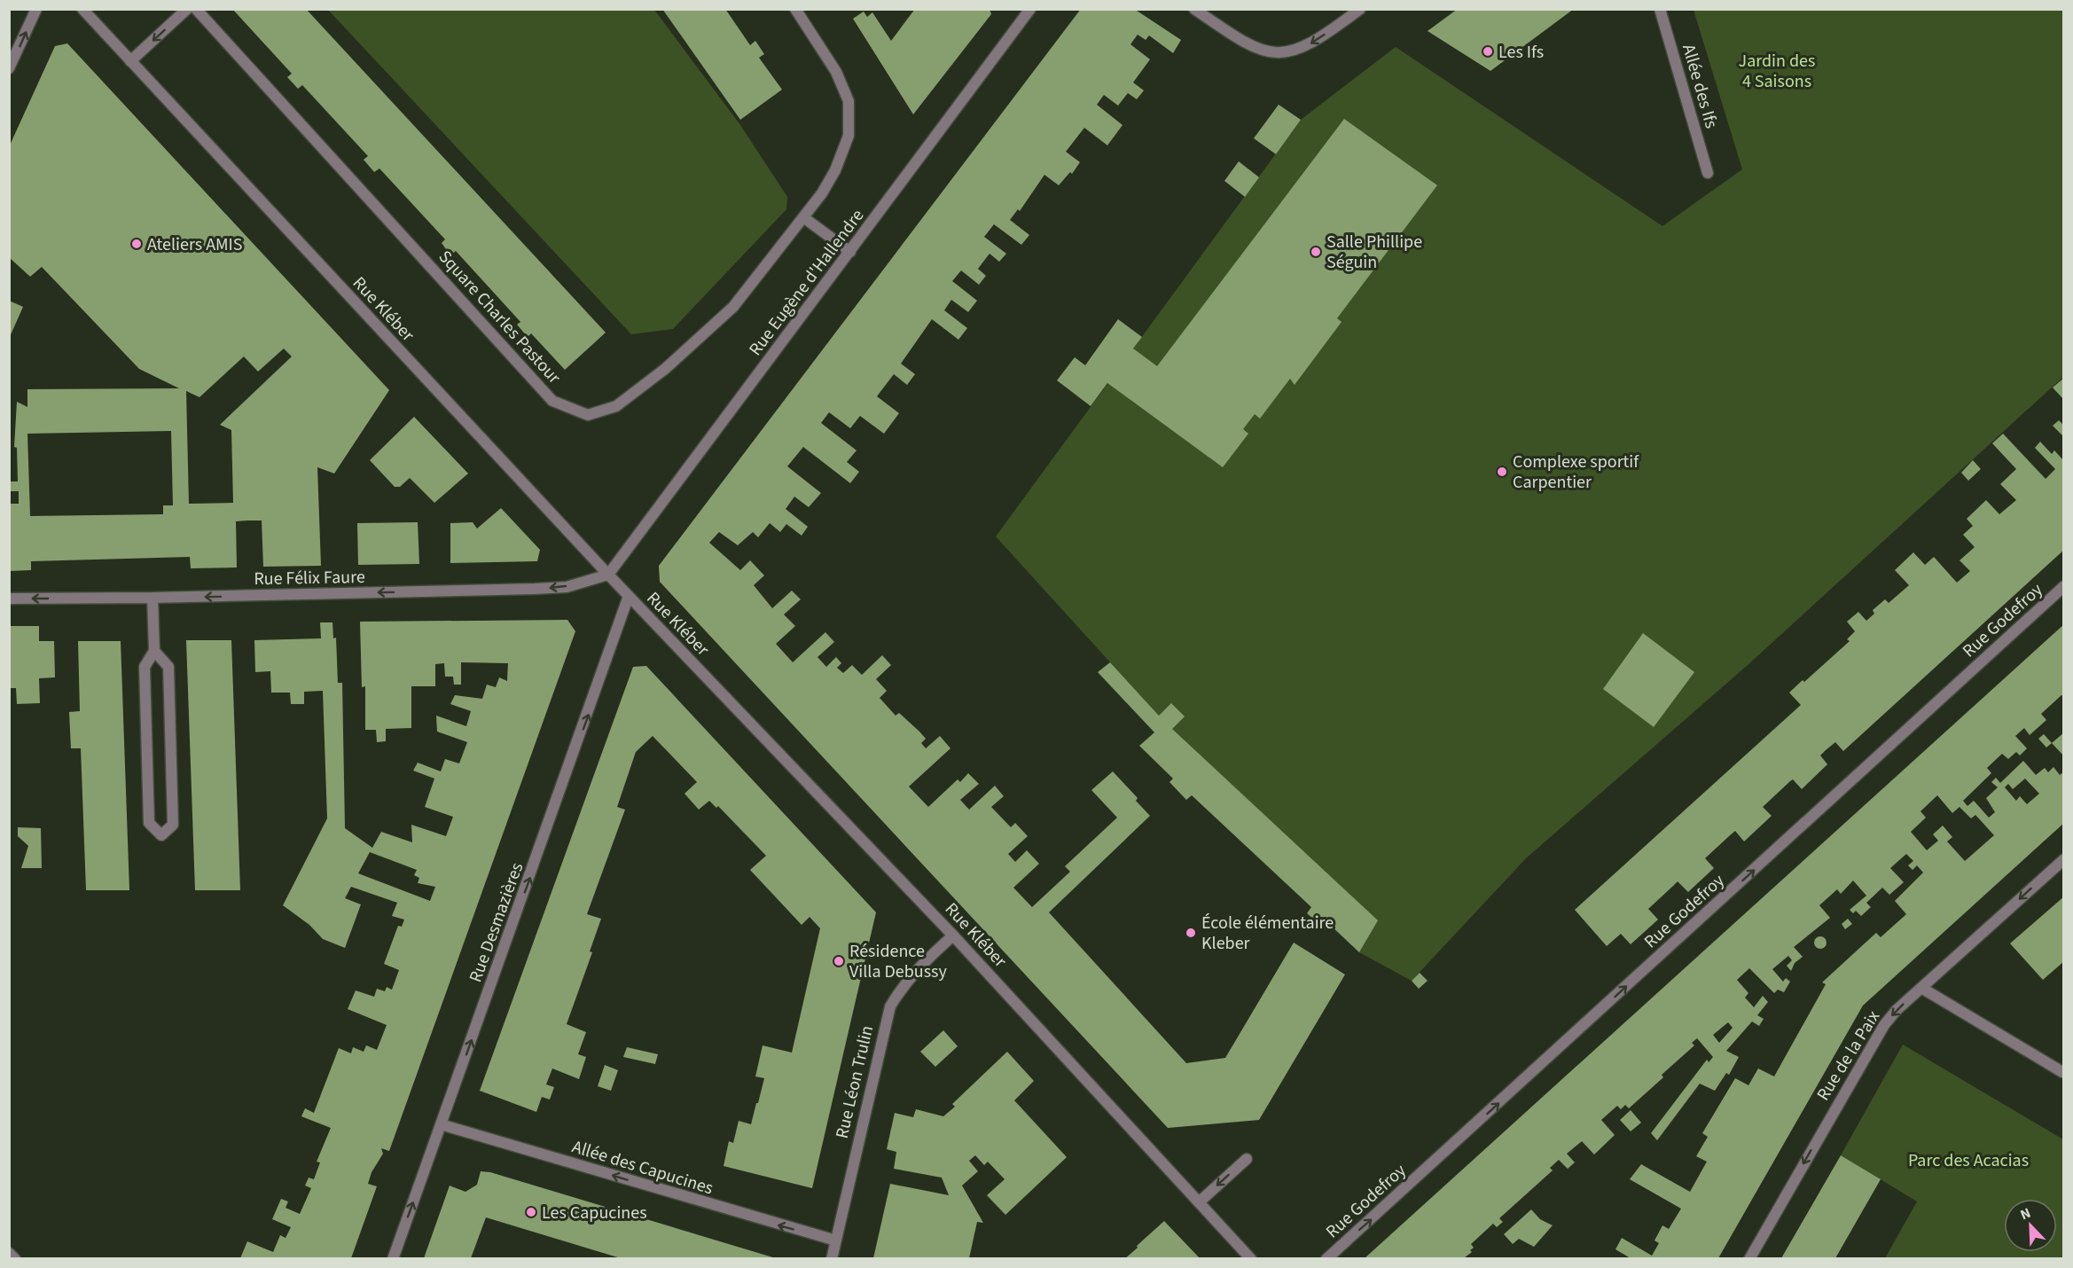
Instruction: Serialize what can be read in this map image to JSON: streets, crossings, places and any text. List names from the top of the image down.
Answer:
{
  "streets": {
    "street": [
      "Allée des Ifs",
      "Rue Eugène d'Hallendre",
      "Rue Kléber",
      "Square Charles Pastour",
      "Rue Félix Faure",
      "Rue Godefroy",
      "Rue Desmazières",
      "Rue de la Paix",
      "Rue Léon Trulin",
      "Allée des Capucines"
    ]
  },
  "crossings": [
    ["Rue Eugène d'Hallendre", "Rue Kléber"],
    ["Rue Eugène d'Hallendre", "Rue Félix Faure"],
    ["Rue Kléber", "Rue Félix Faure"],
    ["Rue Kléber", "Rue Desmazières"],
    ["Rue Kléber", "Rue Léon Trulin"],
    ["Rue Desmazières", "Allée des Capucines"],
    ["Rue Léon Trulin", "Allée des Capucines"]
  ],
  "one_way": [
    "Rue Félix Faure",
    "Rue Godefroy",
    "Rue Desmazières",
    "Rue de la Paix",
    "Allée des Capucines"
  ],
  "parks": ["Jardin des 4 Saisons", "Parc des Acacias"],
  "places": [
    "Les Ifs",
    "Ateliers AMIS",
    "Salle Phillipe Séguin",
    "Complexe sportif Carpentier",
    "École élémentaire Kleber",
    "Résidence Villa Debussy",
    "Les Capucines"
  ],
  "north": "top left"
}
